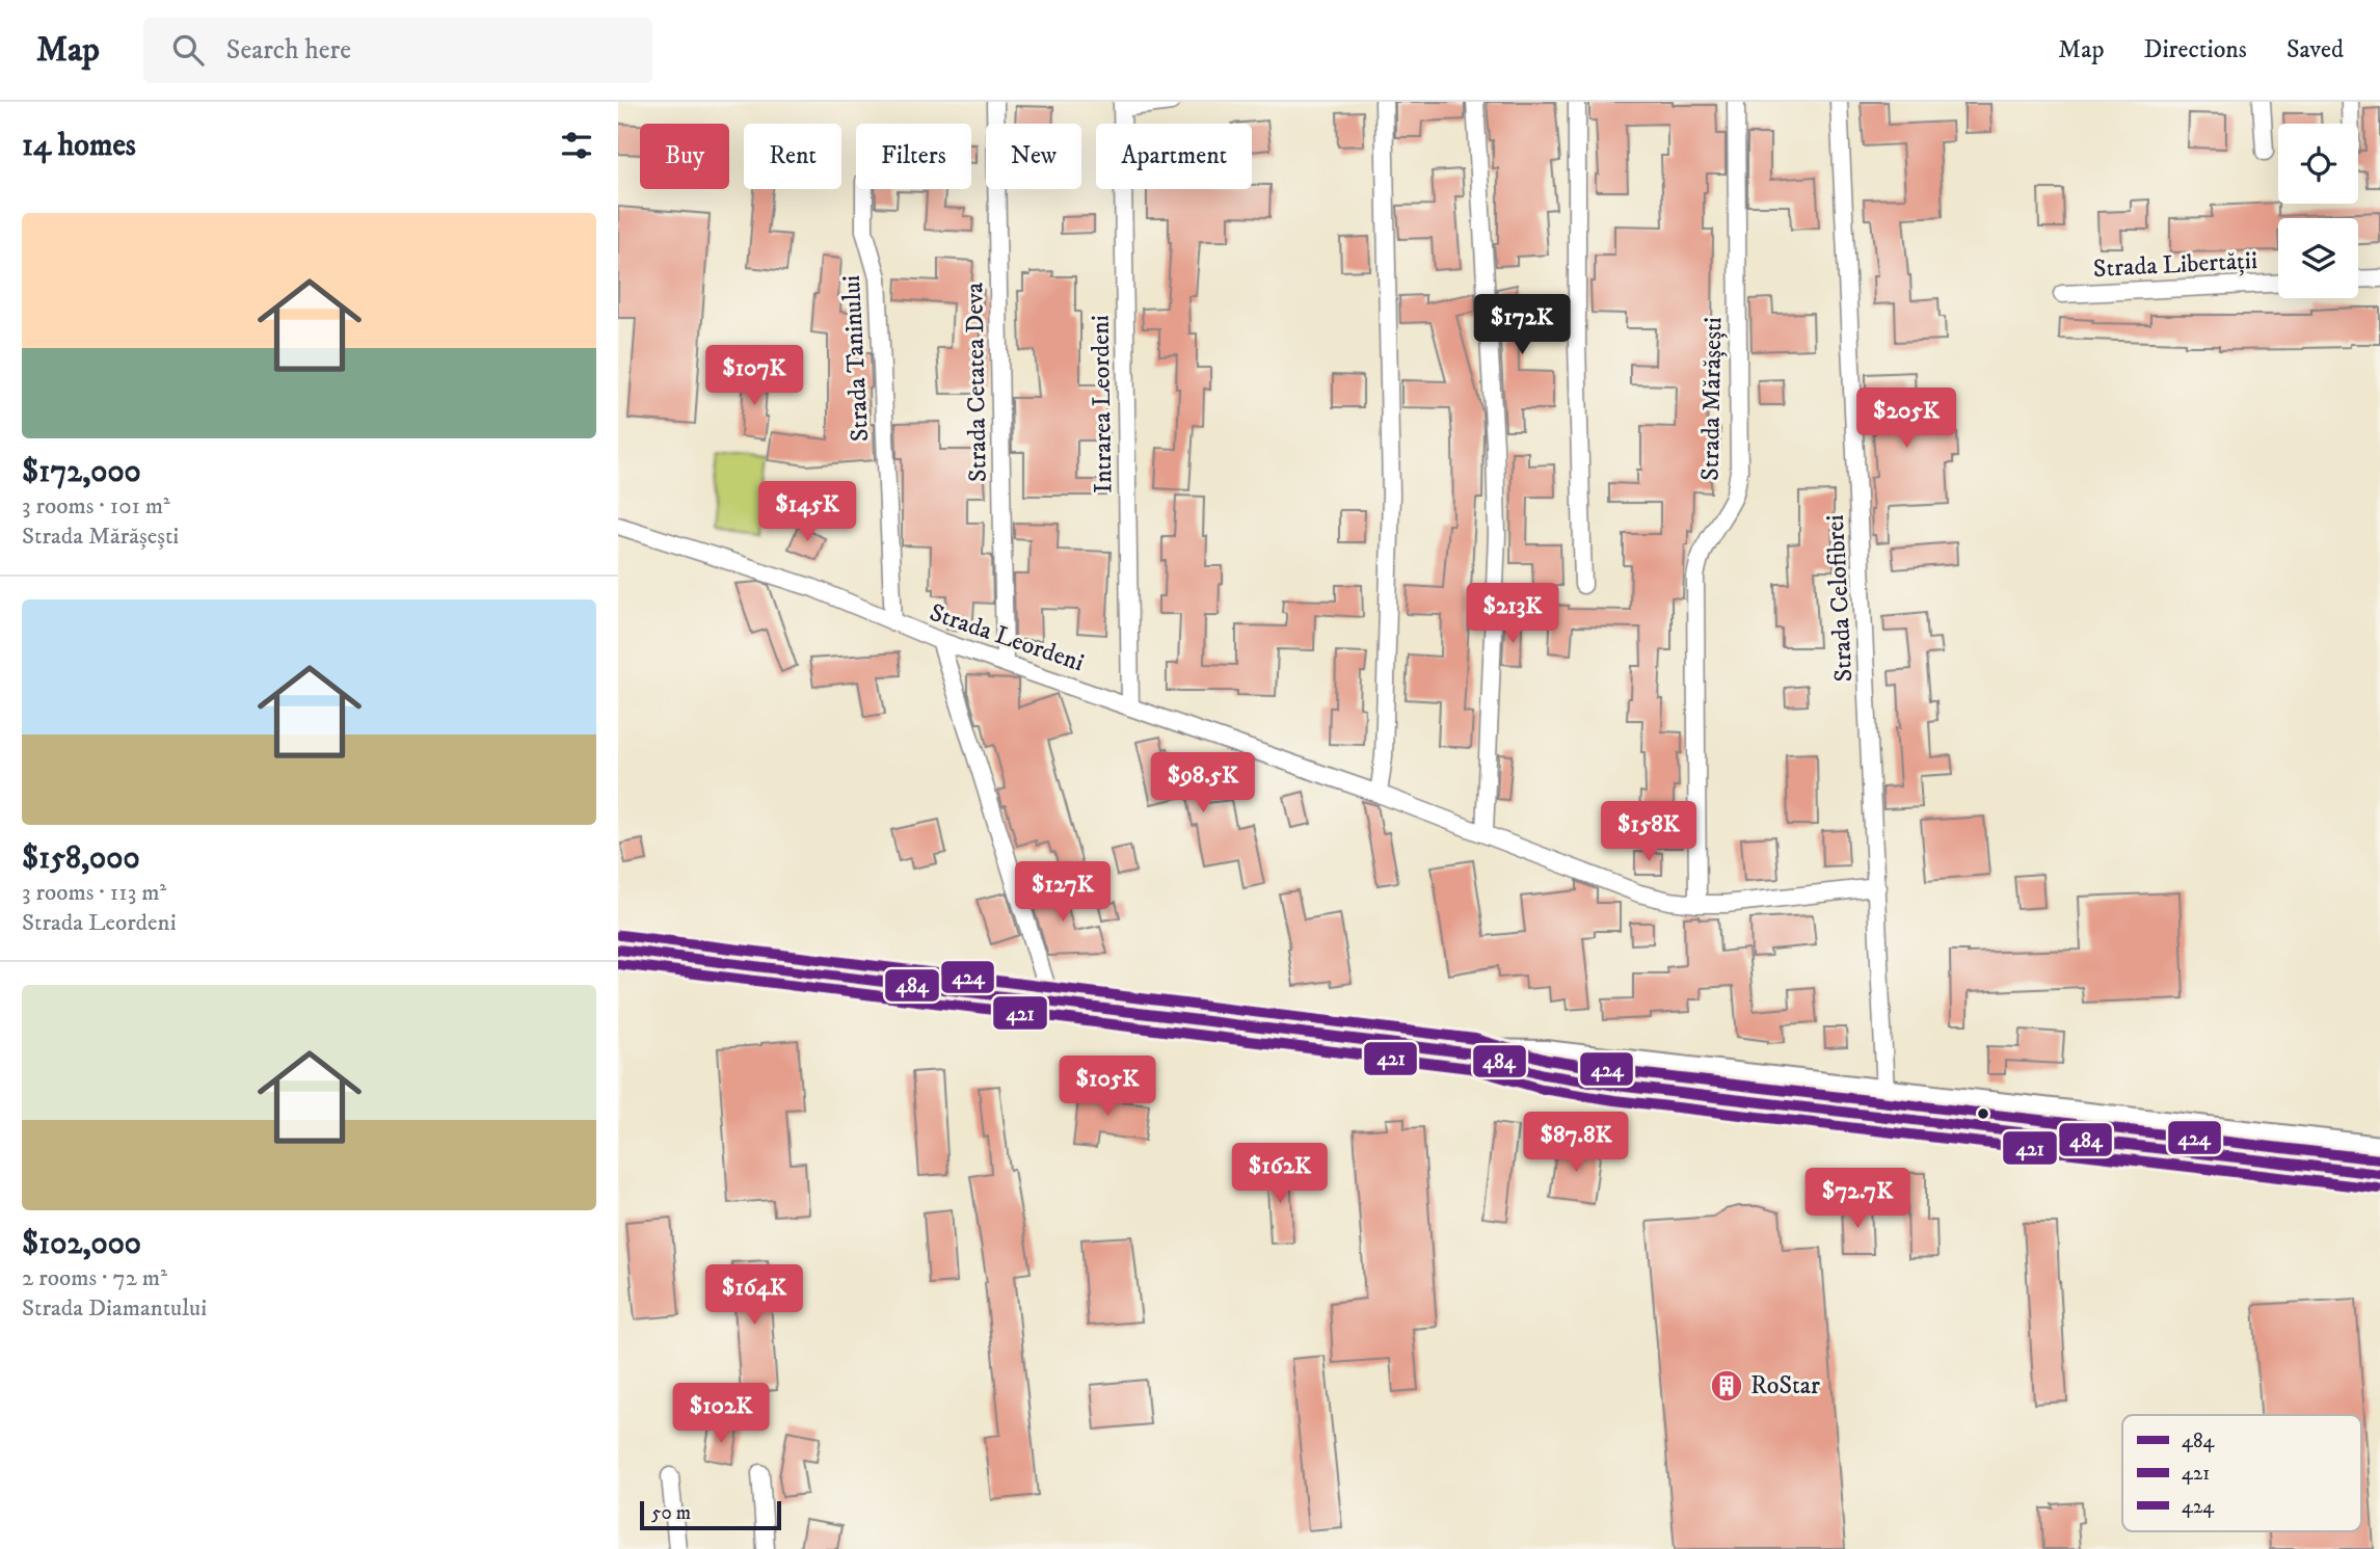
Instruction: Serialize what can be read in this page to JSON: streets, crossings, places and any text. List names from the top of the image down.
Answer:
{
  "streets": {
    "street": [
      "Strada Libertății",
      "Strada Taninului",
      "Strada Cetatea Deva",
      "Strada Mărășești",
      "Intrarea Leordeni",
      "Strada Celofibrei",
      "Strada Leordeni"
    ]
  },
  "crossings": [
    ["Strada Taninului", "Strada Leordeni"],
    ["Strada Cetatea Deva", "Strada Leordeni"],
    ["Strada Mărășești", "Strada Leordeni"],
    ["Intrarea Leordeni", "Strada Leordeni"],
    ["Strada Celofibrei", "Strada Leordeni"]
  ],
  "places": {
    "building": ["RoStar"]
  },
  "lines": ["transit line 424", "transit line 484", "transit line 421"],
  "legend": ["484", "421", "424"],
  "scale_bar": "50 m",
  "page": {
    "header": "Map",
    "search": "Search here",
    "nav": ["Map", "Directions", "Saved"],
    "heading": "14 homes",
    "chip": [
      "Buy",
      "Rent",
      "Filters",
      "New",
      "Apartment"
    ],
    "list": [
      {
        "name": "$172,000",
        "note": "3 rooms · 101 m² · Strada Mărășești"
      },
      {
        "name": "$158,000",
        "note": "3 rooms · 113 m² · Strada Leordeni"
      },
      {
        "name": "$102,000",
        "note": "2 rooms · 72 m² · Strada Diamantului"
      }
    ],
    "price": [
      "$172K",
      "$107K",
      "$205K",
      "$145K",
      "$213K",
      "$98.5K",
      "$158K",
      "$127K",
      "$105K",
      "$87.8K",
      "$162K",
      "$72.7K",
      "$164K",
      "$102K"
    ],
    "scale": "50 m"
  }
}
